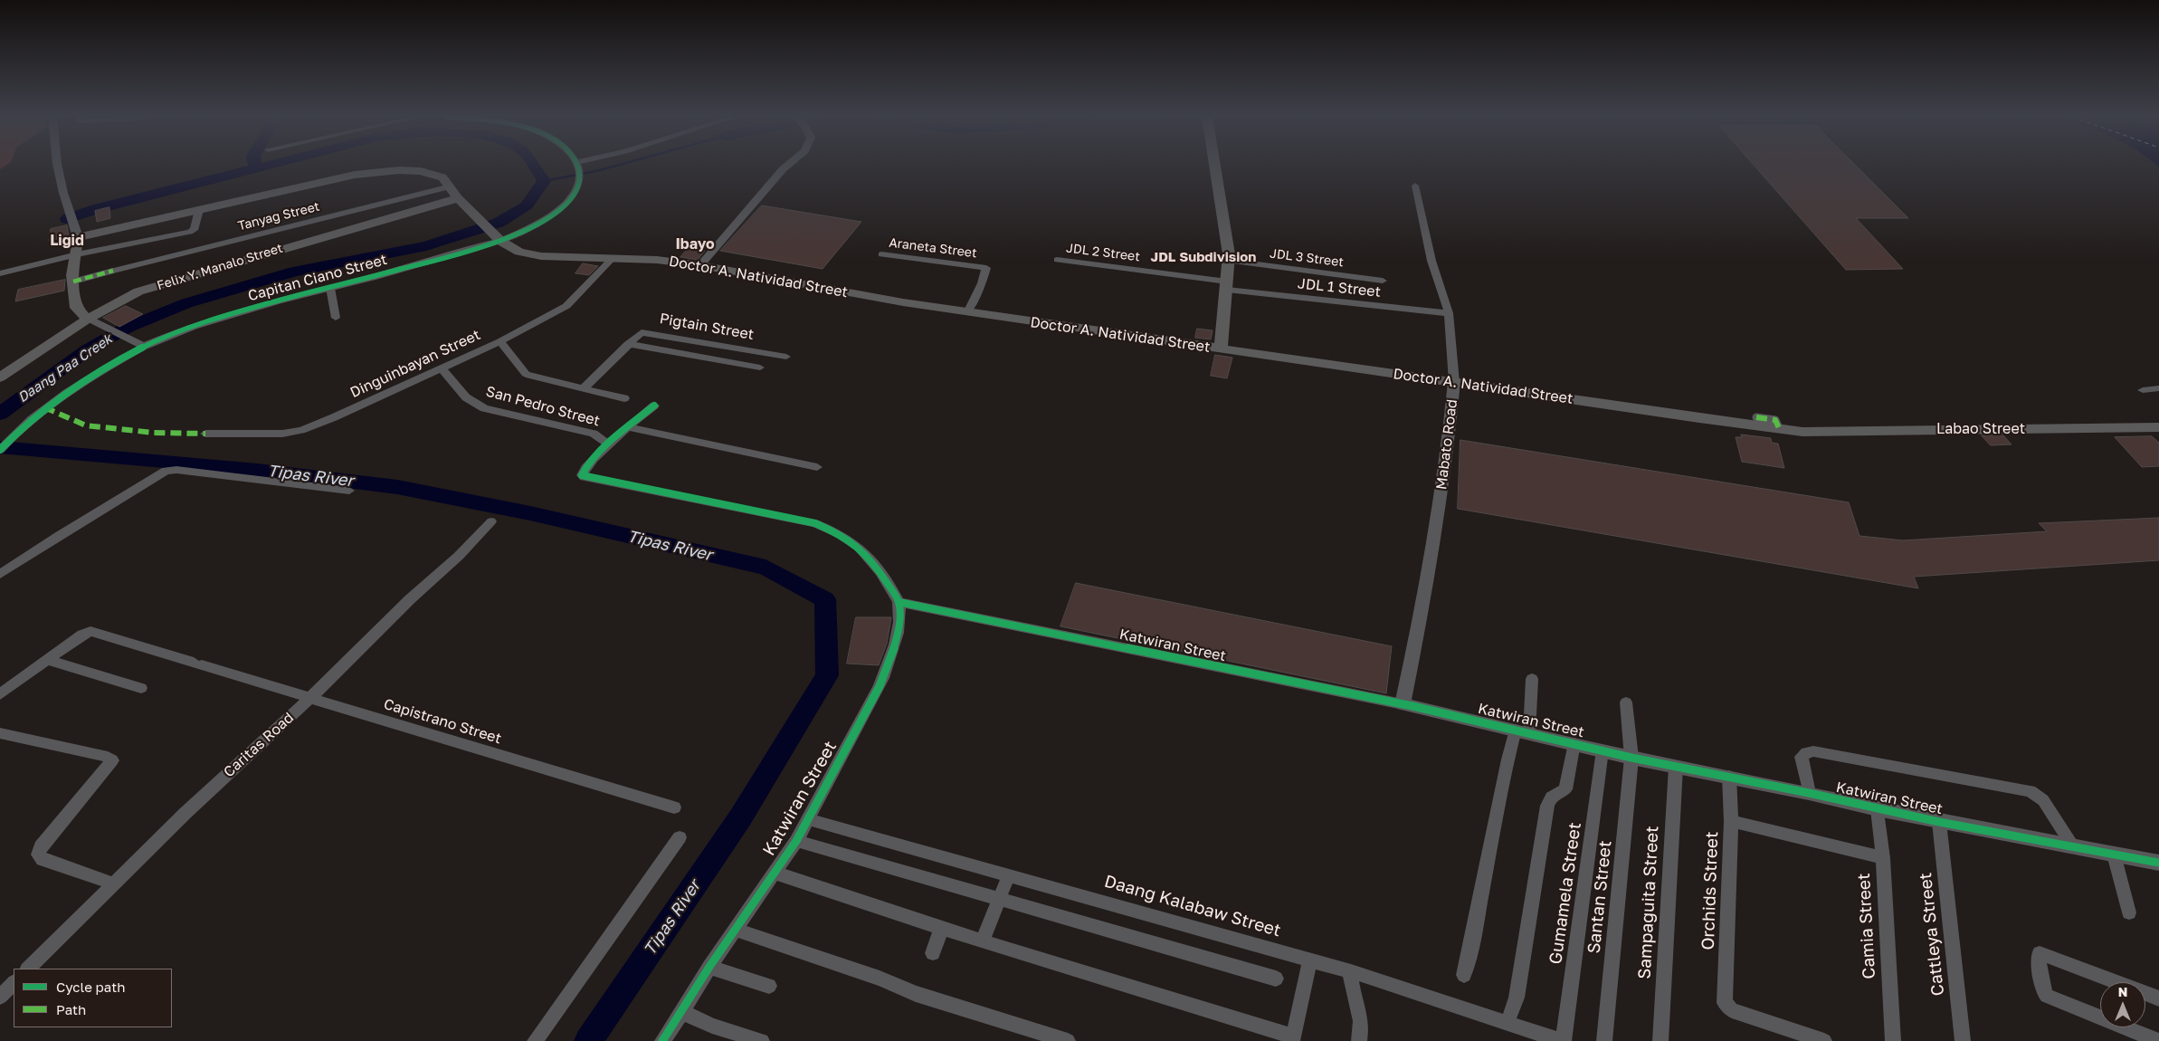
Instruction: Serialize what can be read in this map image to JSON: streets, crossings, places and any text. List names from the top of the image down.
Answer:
{
  "streets": {
    "main road": ["Felix Y. Manalo Street", "Doctor A. Natividad Street", "Labao Street"],
    "street": [
      "Tanyag Street",
      "Araneta Street",
      "JDL 2 Street",
      "JDL 3 Street",
      "Capitan Ciano Street",
      "JDL 1 Street",
      "Pigtain Street",
      "Dinguinbayan Street",
      "San Pedro Street",
      "Mabato Road",
      "Katwiran Street",
      "Capistrano Street",
      "Caritas Road",
      "Orchids Street",
      "Gumamela Street",
      "Santan Street",
      "Sampaguita Street",
      "Daang Kalabaw Street",
      "Camia Street",
      "Cattleya Street"
    ]
  },
  "crossings": [
    ["Tanyag Street", "Doctor A. Natividad Street"],
    ["Araneta Street", "Doctor A. Natividad Street"],
    ["JDL 2 Street", "JDL 1 Street"],
    ["Felix Y. Manalo Street", "Doctor A. Natividad Street"],
    ["Doctor A. Natividad Street", "Capitan Ciano Street"],
    ["Doctor A. Natividad Street", "Dinguinbayan Street"],
    ["Doctor A. Natividad Street", "Labao Street"],
    ["Doctor A. Natividad Street", "Mabato Road"],
    ["JDL 1 Street", "Mabato Road"],
    ["Dinguinbayan Street", "San Pedro Street"],
    ["San Pedro Street", "Katwiran Street"],
    ["Mabato Road", "Katwiran Street"],
    ["Katwiran Street", "Orchids Street"],
    ["Katwiran Street", "Gumamela Street"],
    ["Katwiran Street", "Santan Street"],
    ["Katwiran Street", "Sampaguita Street"],
    ["Katwiran Street", "Daang Kalabaw Street"],
    ["Katwiran Street", "Camia Street"],
    ["Katwiran Street", "Cattleya Street"],
    ["Capistrano Street", "Caritas Road"],
    ["Gumamela Street", "Daang Kalabaw Street"]
  ],
  "districts": ["Ligid", "Ibayo", "JDL Subdivision"],
  "water": ["Daang Paa Creek", "Tipas River"],
  "legend": ["Cycle path", "Path"],
  "north": "top"
}
